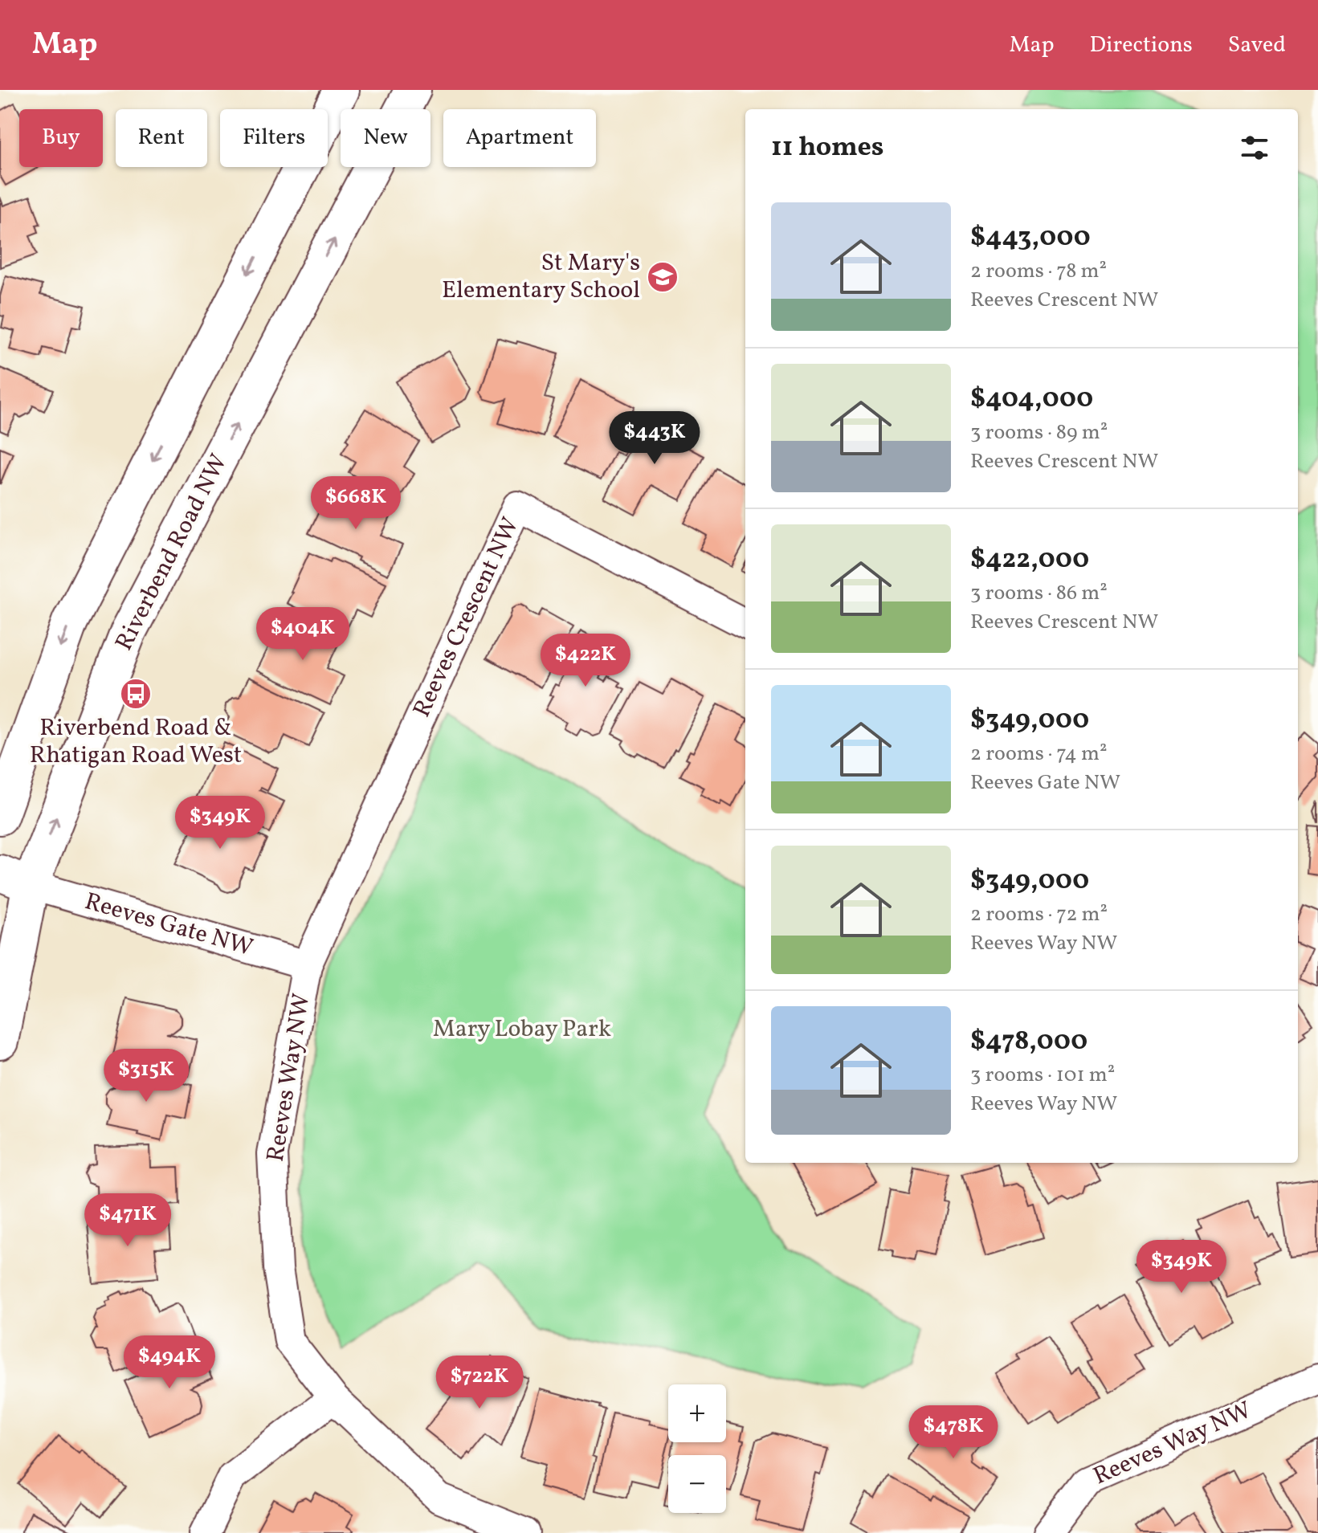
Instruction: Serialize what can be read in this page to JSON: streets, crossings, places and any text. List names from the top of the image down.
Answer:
{
  "streets": {
    "main road": ["Riverbend Road NW"],
    "street": ["Reeves Crescent NW", "Reeves Gate NW", "Reeves Way NW"]
  },
  "crossings": [
    ["Riverbend Road NW", "Reeves Gate NW"],
    ["Reeves Crescent NW", "Reeves Gate NW"],
    ["Reeves Crescent NW", "Reeves Way NW"],
    ["Reeves Gate NW", "Reeves Way NW"]
  ],
  "parks": ["Mary Lobay Park"],
  "places": {
    "school or university": ["St Mary's Elementary School"],
    "bus stop": ["Riverbend Road & Rhatigan Road West"]
  },
  "page": {
    "header": "Map",
    "nav": ["Map", "Directions", "Saved"],
    "chip": [
      "Buy",
      "Rent",
      "Filters",
      "New",
      "Apartment"
    ],
    "heading": "11 homes",
    "list": [
      {
        "name": "$443,000",
        "note": "2 rooms · 78 m² · Reeves Crescent NW"
      },
      {
        "name": "$404,000",
        "note": "3 rooms · 89 m² · Reeves Crescent NW"
      },
      {
        "name": "$422,000",
        "note": "3 rooms · 86 m² · Reeves Crescent NW"
      },
      {
        "name": "$349,000",
        "note": "2 rooms · 74 m² · Reeves Gate NW"
      },
      {
        "name": "$349,000",
        "note": "2 rooms · 72 m² · Reeves Way NW"
      },
      {
        "name": "$478,000",
        "note": "3 rooms · 101 m² · Reeves Way NW"
      }
    ],
    "price": [
      "$443K",
      "$668K",
      "$404K",
      "$422K",
      "$349K",
      "$315K",
      "$471K",
      "$349K",
      "$494K",
      "$722K",
      "$478K"
    ],
    "map_buttons": ["+", "−"]
  }
}
